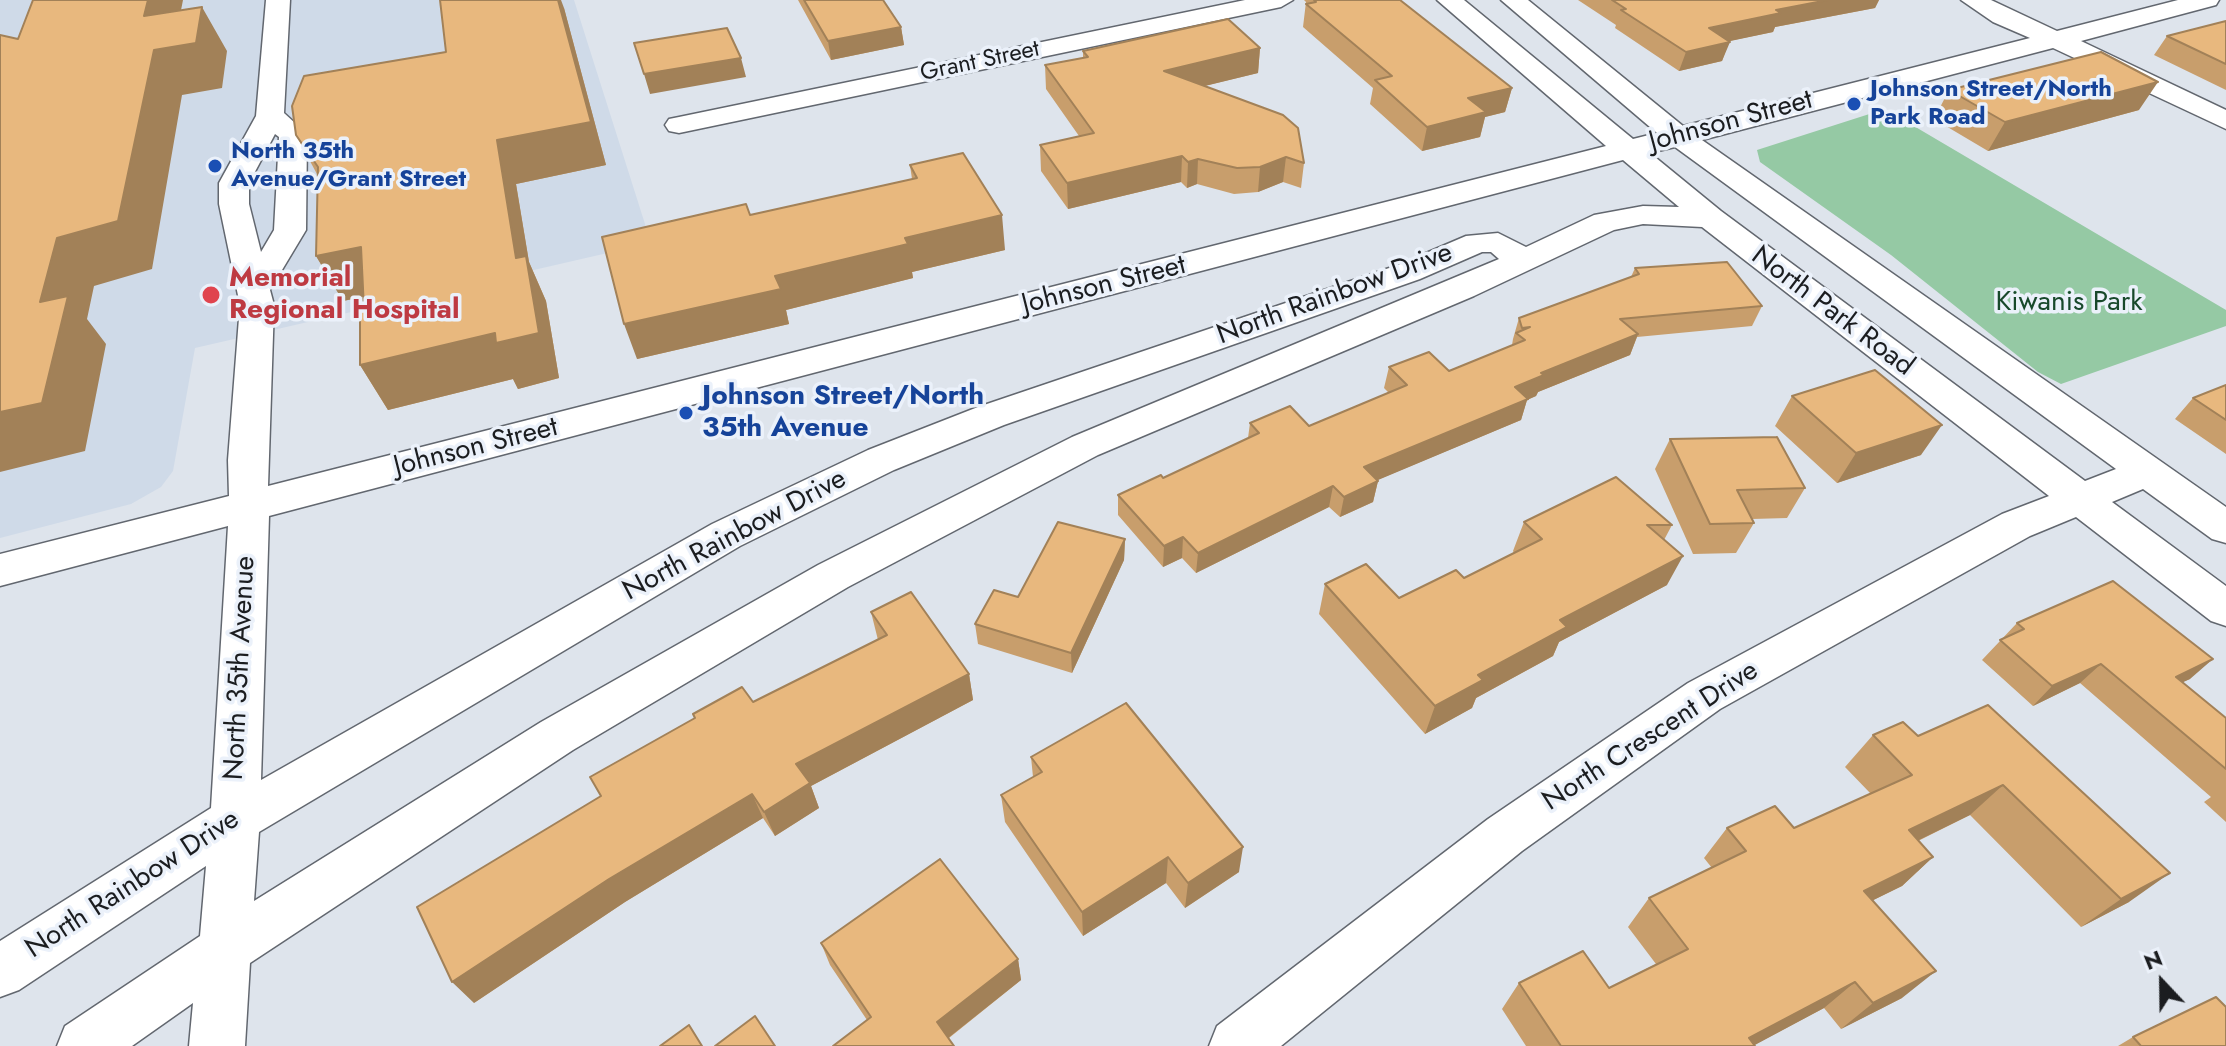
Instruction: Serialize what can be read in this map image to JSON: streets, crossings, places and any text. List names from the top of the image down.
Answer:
{
  "streets": {
    "street": [
      "Grant Street",
      "Johnson Street",
      "North Rainbow Drive",
      "North Park Road",
      "North 35th Avenue",
      "North Crescent Drive"
    ]
  },
  "crossings": [
    ["Johnson Street", "North Park Road"],
    ["Johnson Street", "North 35th Avenue"],
    ["North Rainbow Drive", "North Park Road"],
    ["North Rainbow Drive", "North 35th Avenue"],
    ["North Park Road", "North Crescent Drive"]
  ],
  "parks": ["Kiwanis Park"],
  "places": [
    "Johnson Street/North Park Road",
    "North 35th Avenue/Grant Street",
    "Memorial Regional Hospital",
    "Johnson Street/North 35th Avenue"
  ],
  "north": "top"
}
